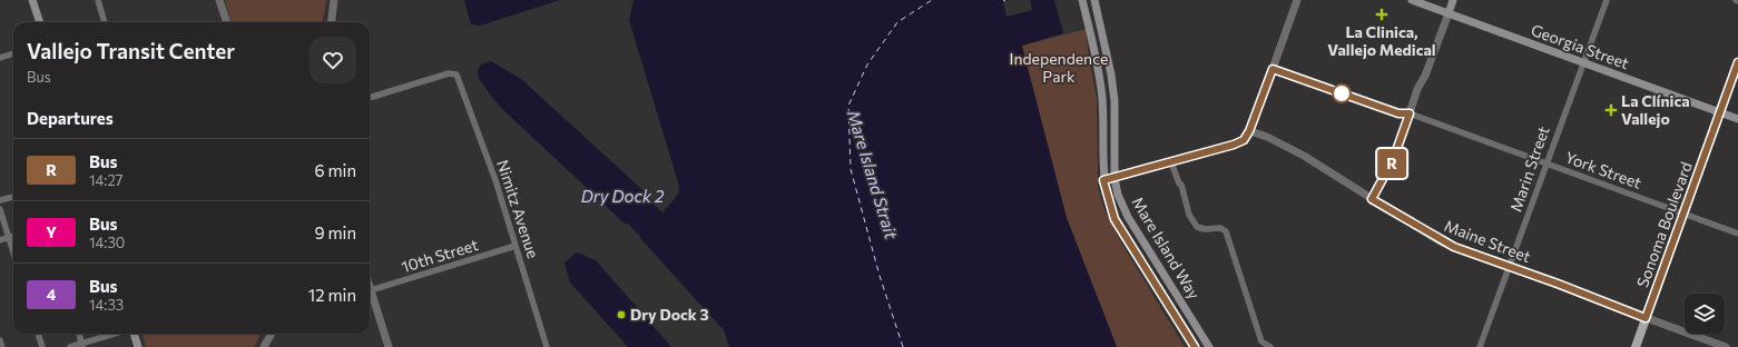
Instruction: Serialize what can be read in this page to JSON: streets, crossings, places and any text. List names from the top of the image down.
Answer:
{
  "streets": {
    "main road": ["Georgia Street", "Sonoma Boulevard", "Mare Island Way"],
    "street": [
      "Marin Street",
      "York Street",
      "Nimitz Avenue",
      "Maine Street",
      "10th Street"
    ]
  },
  "crossings": [
    ["Georgia Street", "Marin Street"],
    ["Georgia Street", "Sonoma Boulevard"],
    ["Marin Street", "York Street"],
    ["Marin Street", "Maine Street"],
    ["York Street", "Sonoma Boulevard"],
    ["Nimitz Avenue", "10th Street"],
    ["Sonoma Boulevard", "Maine Street"]
  ],
  "water": ["Mare Island Strait", "Dry Dock 2"],
  "parks": ["Independence Park"],
  "places": {
    "health": ["La Clinica, Vallejo Medical", "La Clínica Vallejo"],
    "other": ["Dry Dock 3"]
  },
  "lines": ["bus line R"],
  "page": {
    "on_map": "R",
    "heading": [
      ["Vallejo Transit Center", "Bus"],
      "Departures"
    ],
    "list": [
      {
        "mark": "R",
        "name": "Bus",
        "note": "14:27",
        "value": "6 min"
      },
      {
        "mark": "Y",
        "name": "Bus",
        "note": "14:30",
        "value": "9 min"
      },
      {
        "mark": "4",
        "name": "Bus",
        "note": "14:33",
        "value": "12 min"
      }
    ]
  }
}
